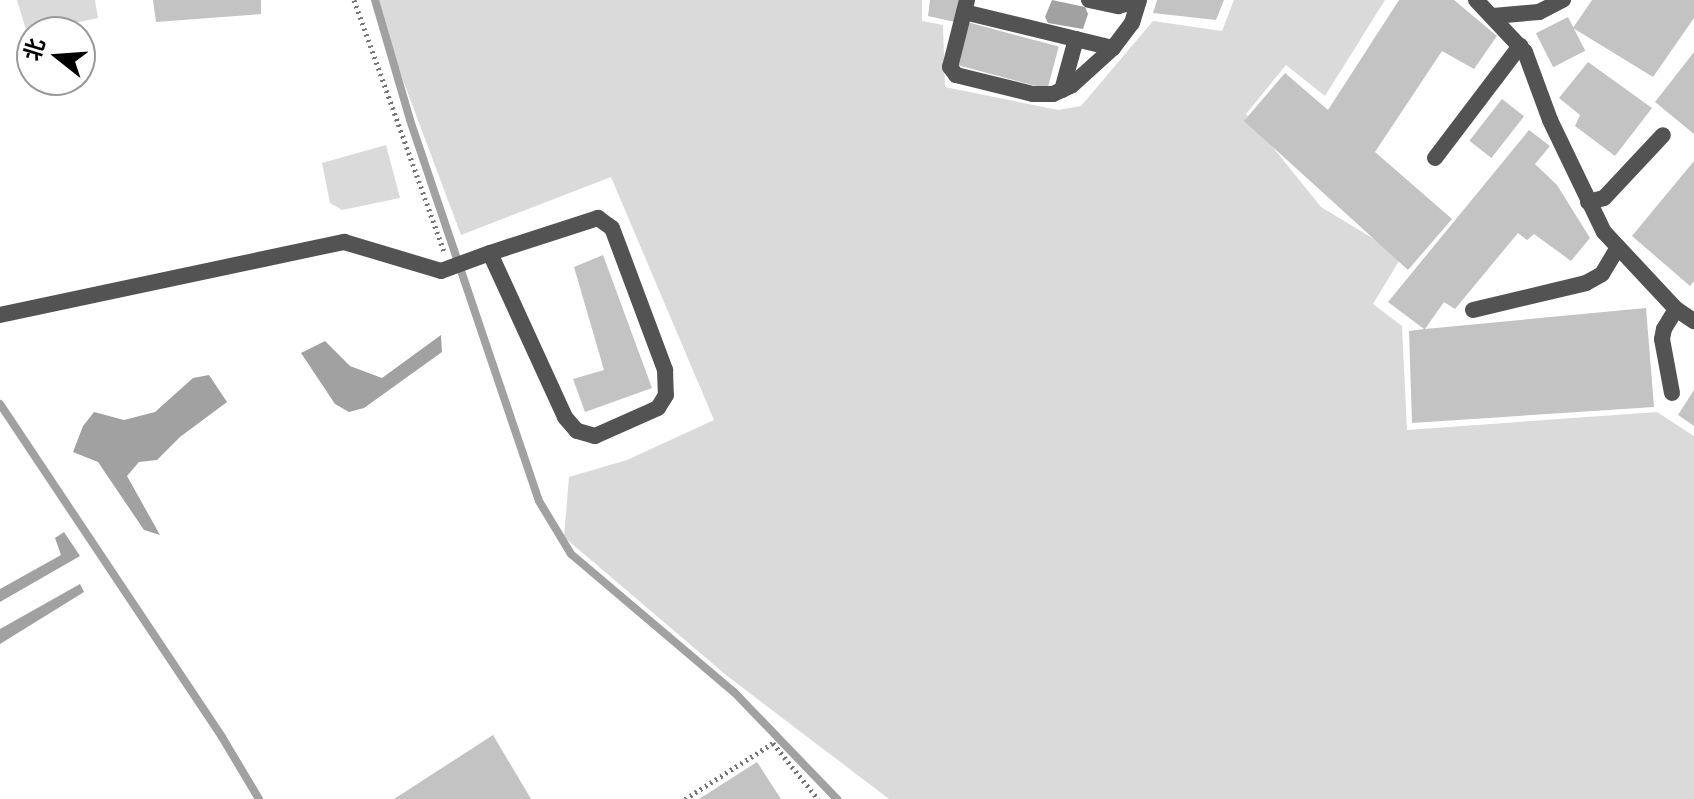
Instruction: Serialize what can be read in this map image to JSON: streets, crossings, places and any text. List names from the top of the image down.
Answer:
{
  "north": "left"
}
